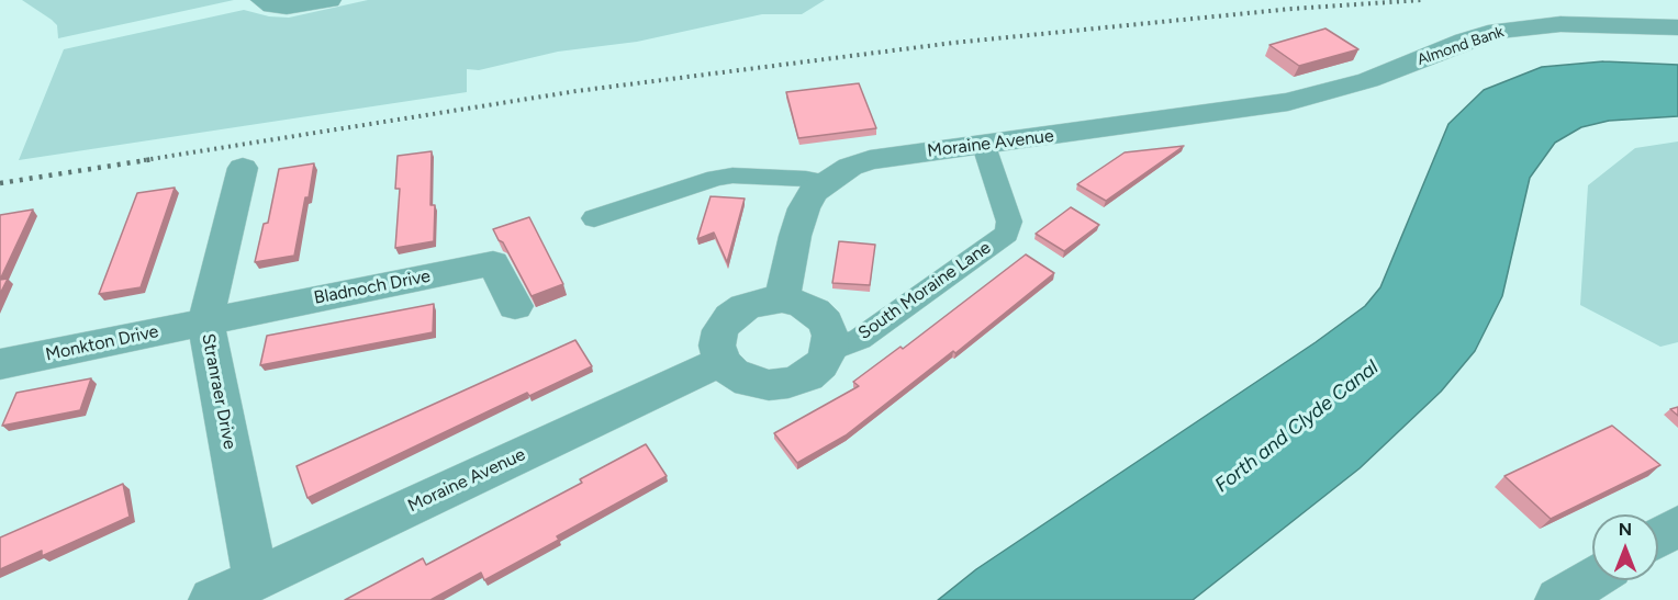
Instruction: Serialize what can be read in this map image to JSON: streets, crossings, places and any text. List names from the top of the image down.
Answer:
{
  "streets": {
    "street": [
      "Almond Bank",
      "Moraine Avenue",
      "Bladnoch Drive",
      "South Moraine Lane",
      "Monkton Drive",
      "Stranraer Drive"
    ]
  },
  "crossings": [
    ["Almond Bank", "Moraine Avenue"],
    ["Moraine Avenue", "South Moraine Lane"],
    ["Moraine Avenue", "Stranraer Drive"],
    ["Bladnoch Drive", "Monkton Drive"],
    ["Bladnoch Drive", "Stranraer Drive"],
    ["Monkton Drive", "Stranraer Drive"]
  ],
  "water": ["Forth and Clyde Canal"],
  "north": "top"
}
